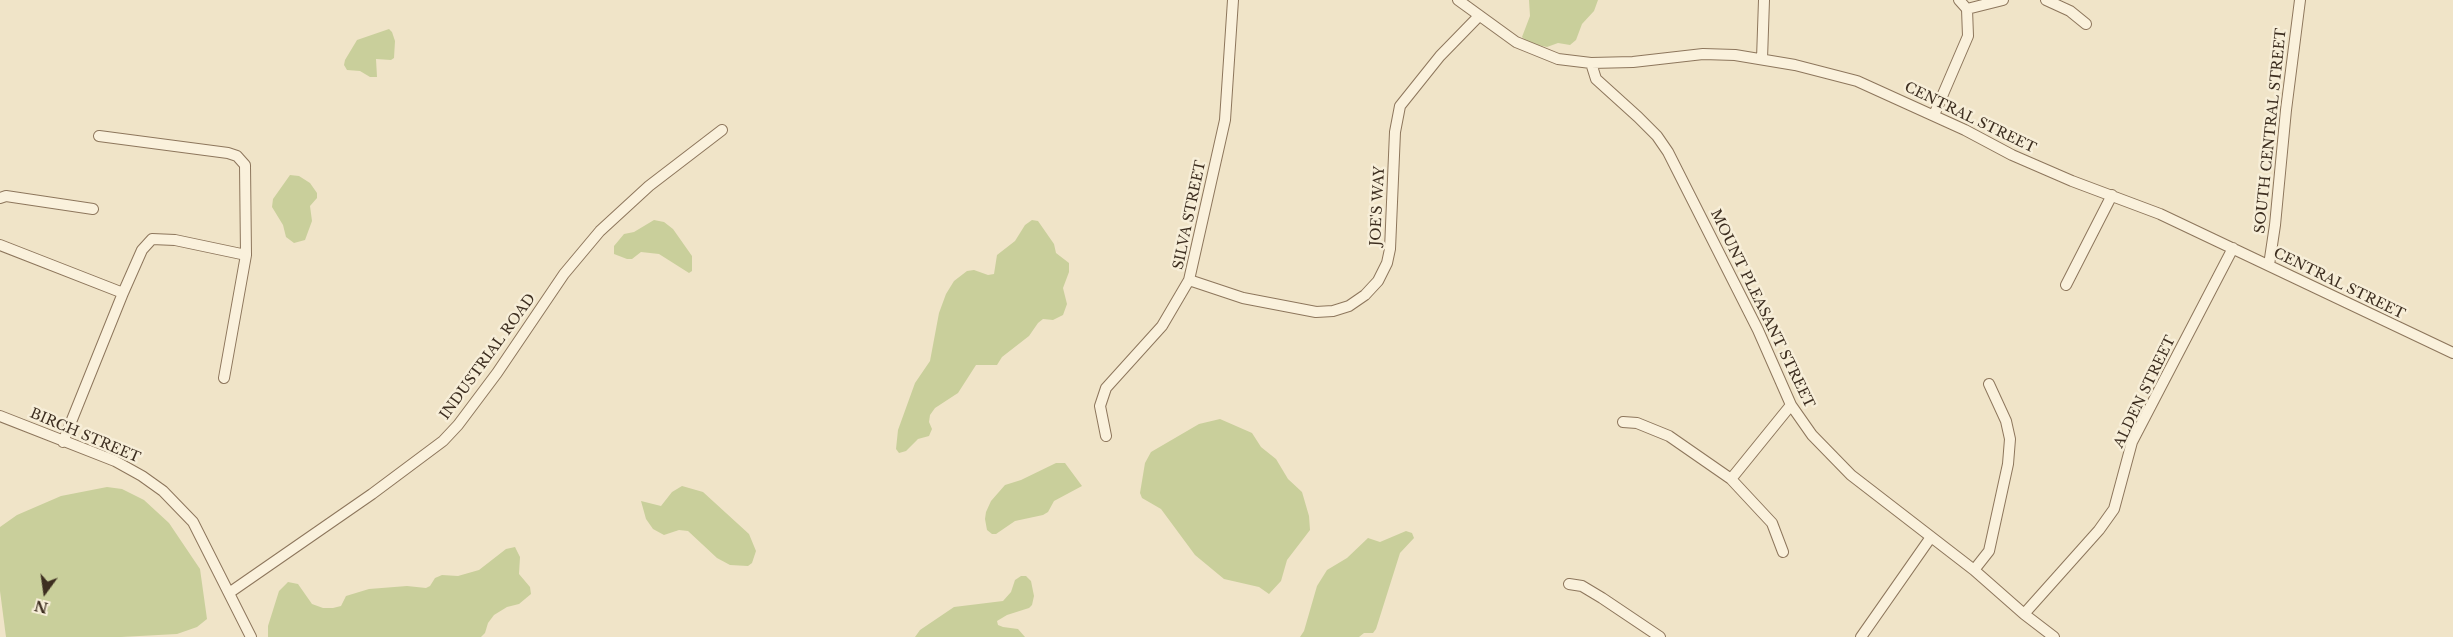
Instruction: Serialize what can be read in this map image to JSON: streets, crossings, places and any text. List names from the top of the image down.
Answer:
{
  "streets": {
    "street": [
      "CENTRAL STREET",
      "SOUTH CENTRAL STREET",
      "JOE'S WAY",
      "SILVA STREET",
      "MOUNT PLEASANT STREET",
      "INDUSTRIAL ROAD",
      "ALDEN STREET",
      "BIRCH STREET"
    ]
  },
  "crossings": [
    ["CENTRAL STREET", "SOUTH CENTRAL STREET"],
    ["CENTRAL STREET", "JOE'S WAY"],
    ["CENTRAL STREET", "MOUNT PLEASANT STREET"],
    ["CENTRAL STREET", "ALDEN STREET"],
    ["JOE'S WAY", "SILVA STREET"],
    ["MOUNT PLEASANT STREET", "ALDEN STREET"],
    ["INDUSTRIAL ROAD", "BIRCH STREET"]
  ],
  "north": "bottom"
}
